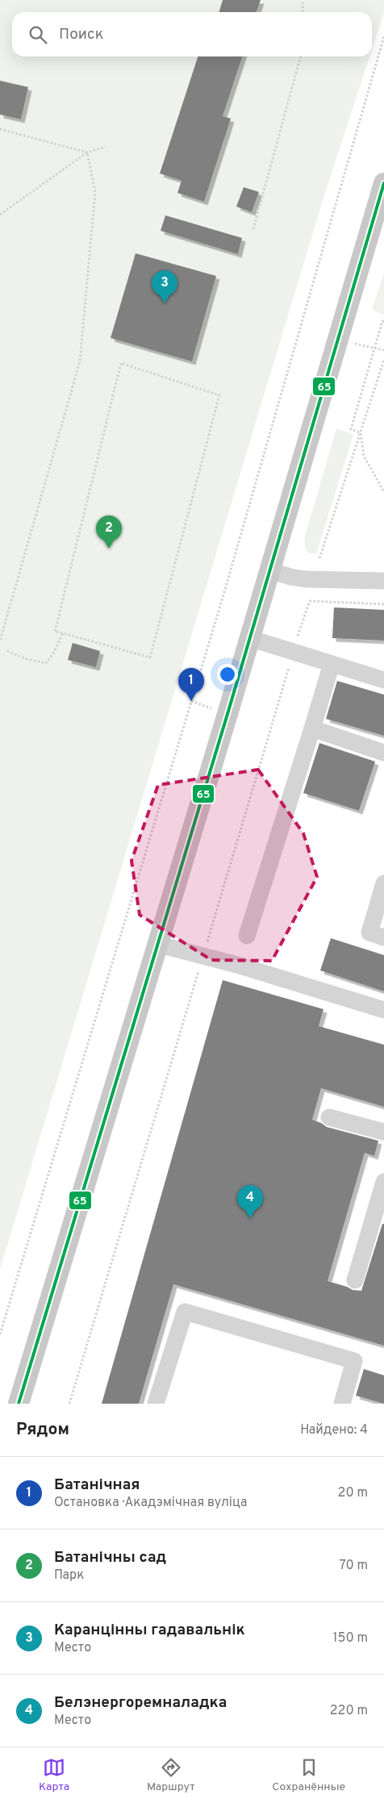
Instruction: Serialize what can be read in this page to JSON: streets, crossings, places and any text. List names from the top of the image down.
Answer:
{
  "lines": ["transit line 65"],
  "page": {
    "search": "Поиск",
    "pins": [
      "3",
      "2",
      "1",
      "4"
    ],
    "heading": ["Рядом", "Найдено: 4"],
    "list": [
      {
        "mark": "1",
        "name": "Батанічная",
        "note": "Остановка · Акадэмічная вуліца",
        "value": "20 m"
      },
      {
        "mark": "2",
        "name": "Батанічны сад",
        "note": "Парк",
        "value": "70 m"
      },
      {
        "mark": "3",
        "name": "Каранцінны гадавальнік",
        "note": "Место",
        "value": "150 m"
      },
      {
        "mark": "4",
        "name": "Белэнергоремналадка",
        "note": "Место",
        "value": "220 m"
      }
    ],
    "nav": ["Карта", "Маршрут", "Сохранённые"]
  }
}
